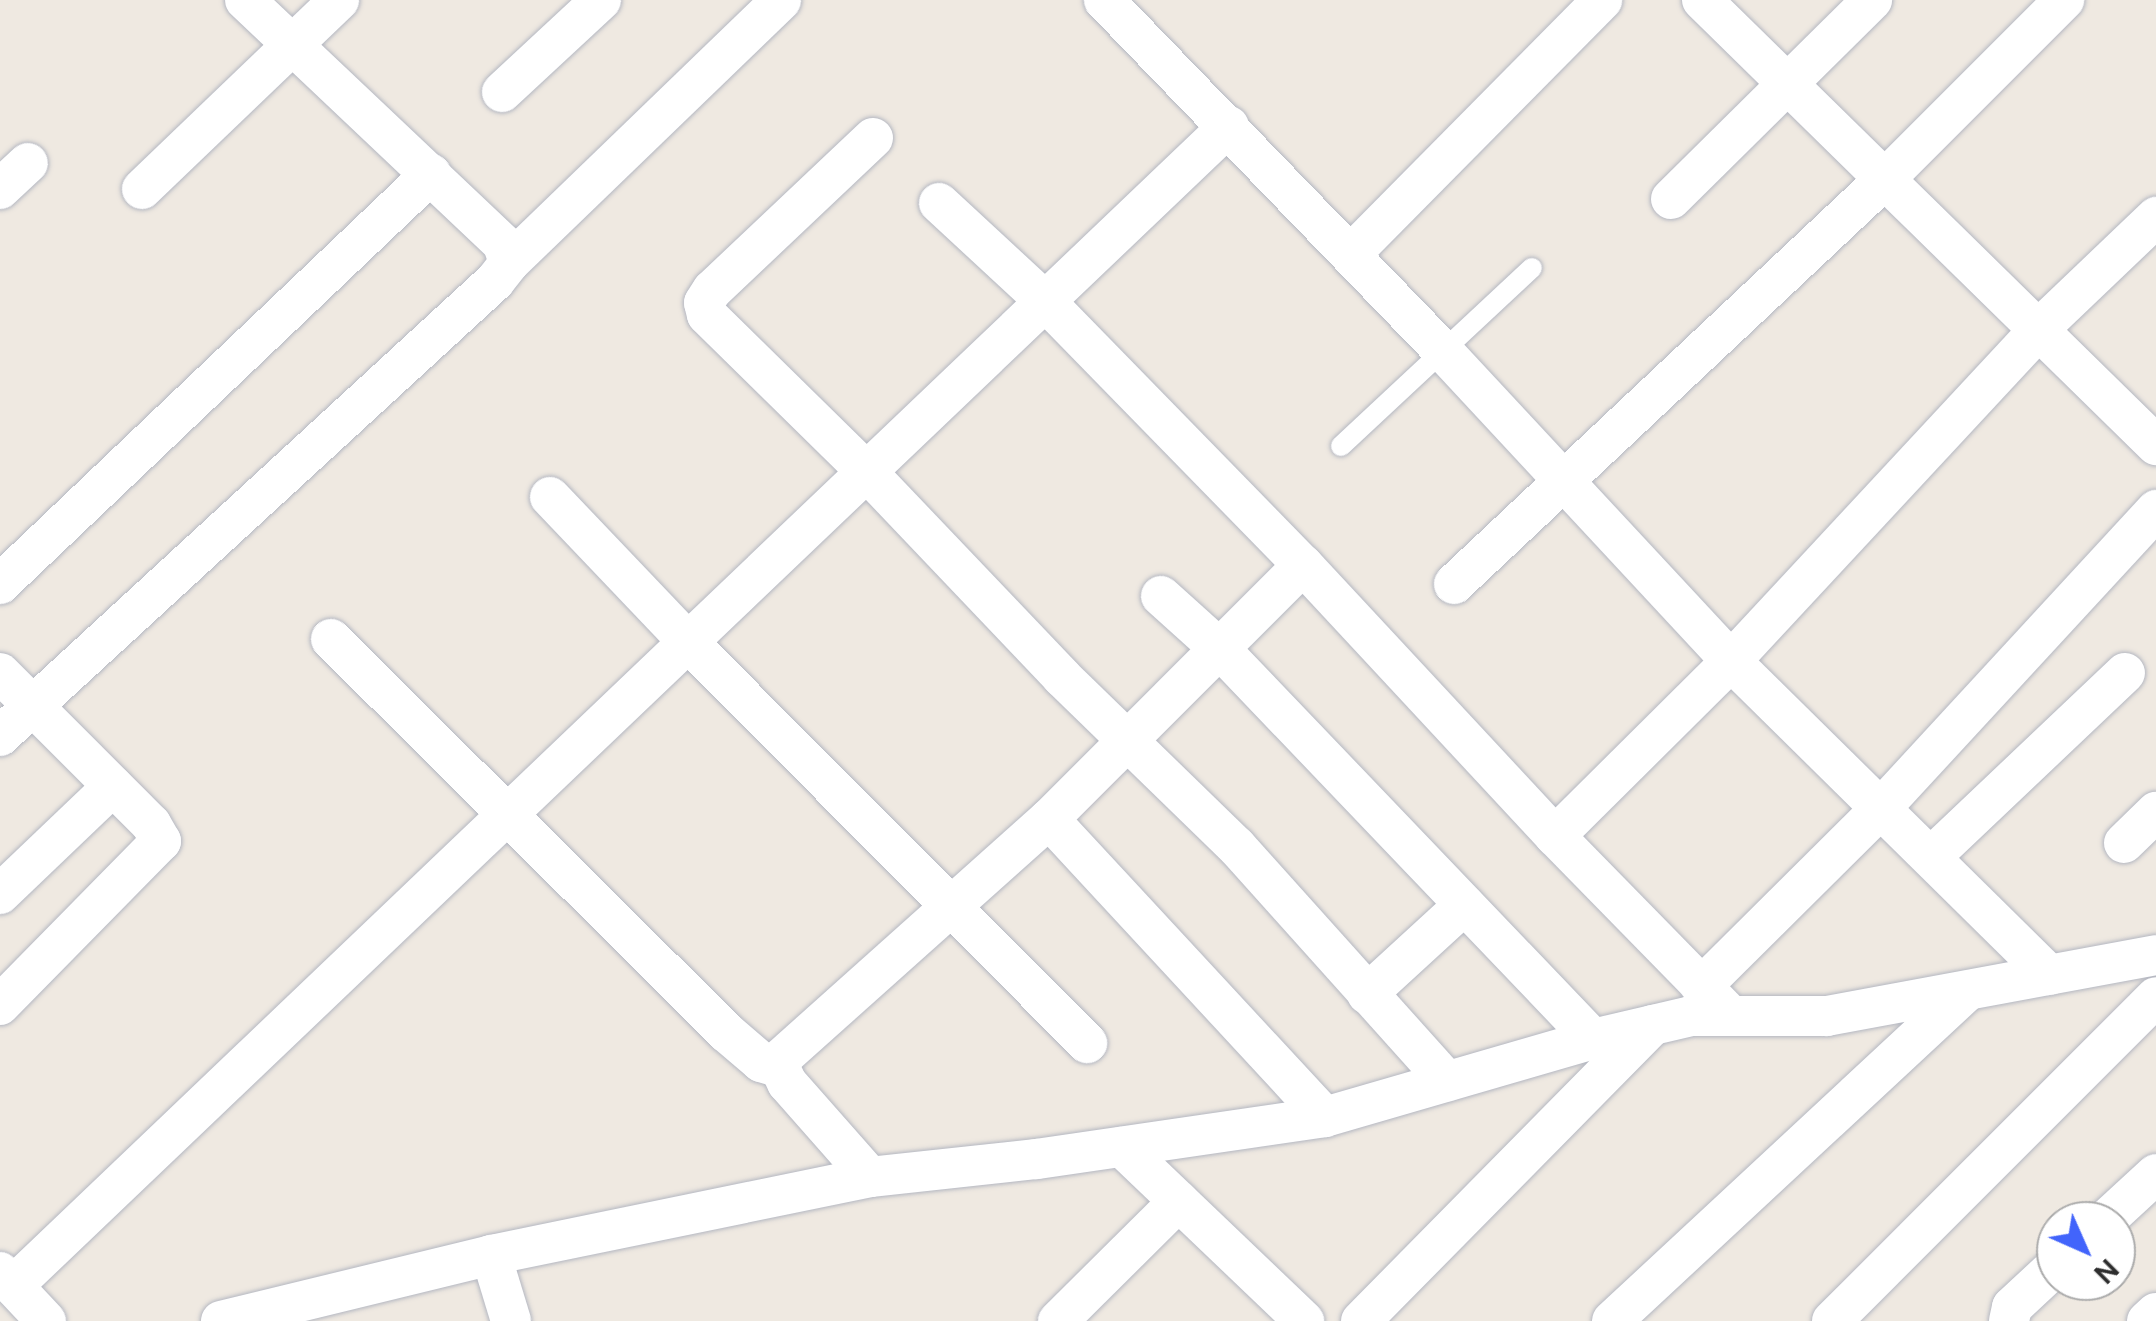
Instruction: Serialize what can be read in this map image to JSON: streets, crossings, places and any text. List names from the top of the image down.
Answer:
{
  "north": "bottom right"
}
